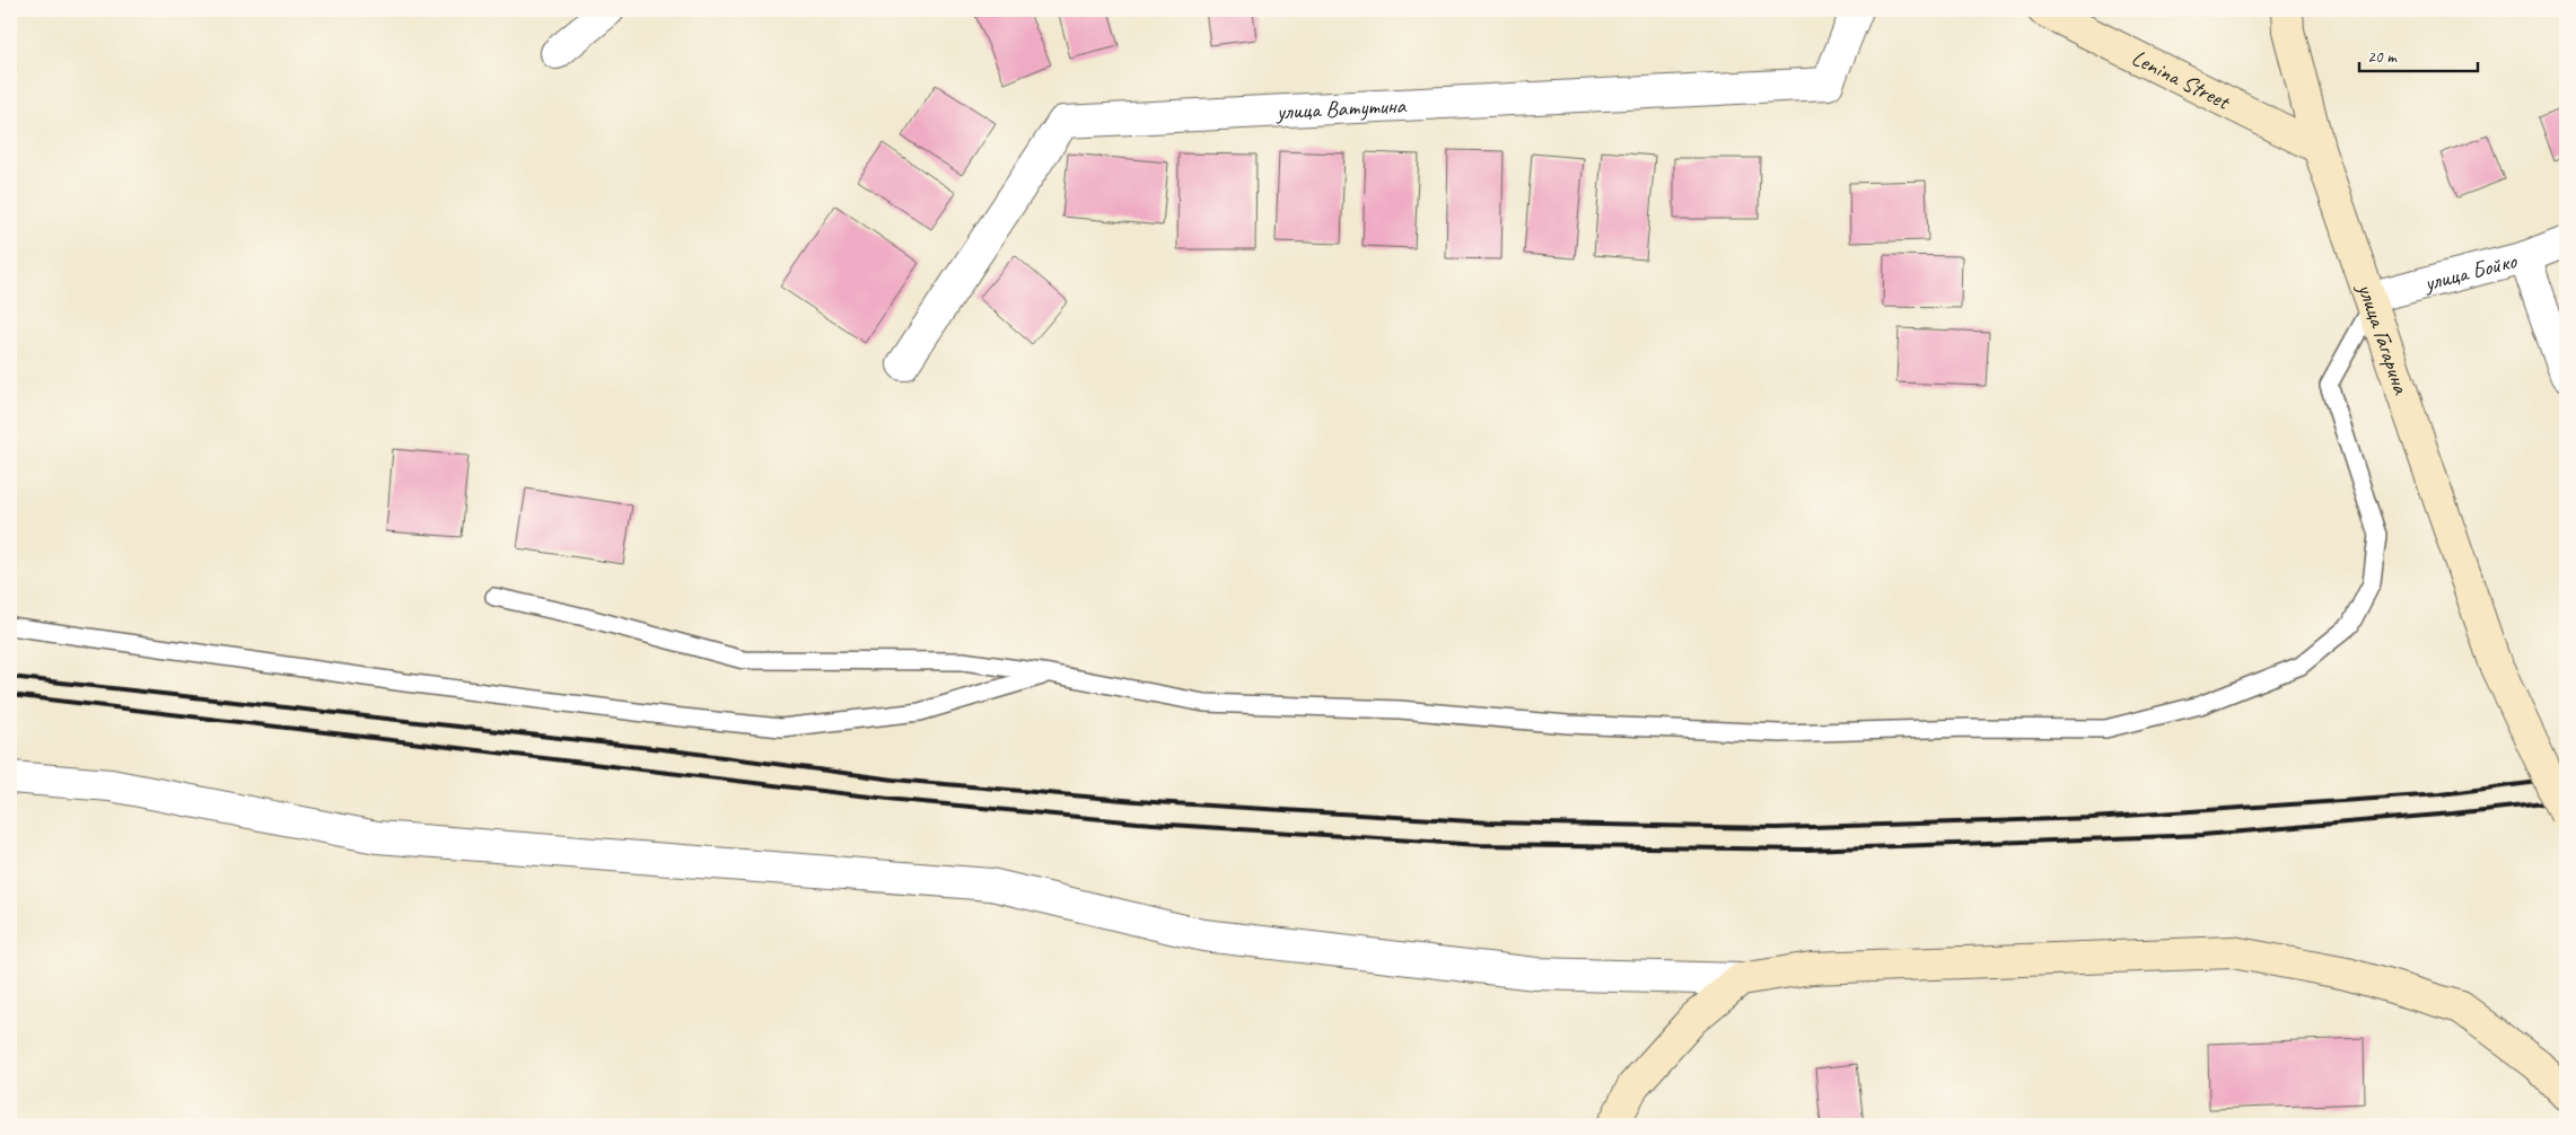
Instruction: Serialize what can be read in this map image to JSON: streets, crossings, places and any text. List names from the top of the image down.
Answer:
{
  "streets": {
    "street": [
      "Lenina Street",
      "улица Ватутина",
      "улица Бойко",
      "улица Гагарина"
    ]
  },
  "crossings": [
    ["Lenina Street", "улица Гагарина"],
    ["улица Бойко", "улица Гагарина"]
  ],
  "scale_bar": "20 m"
}
